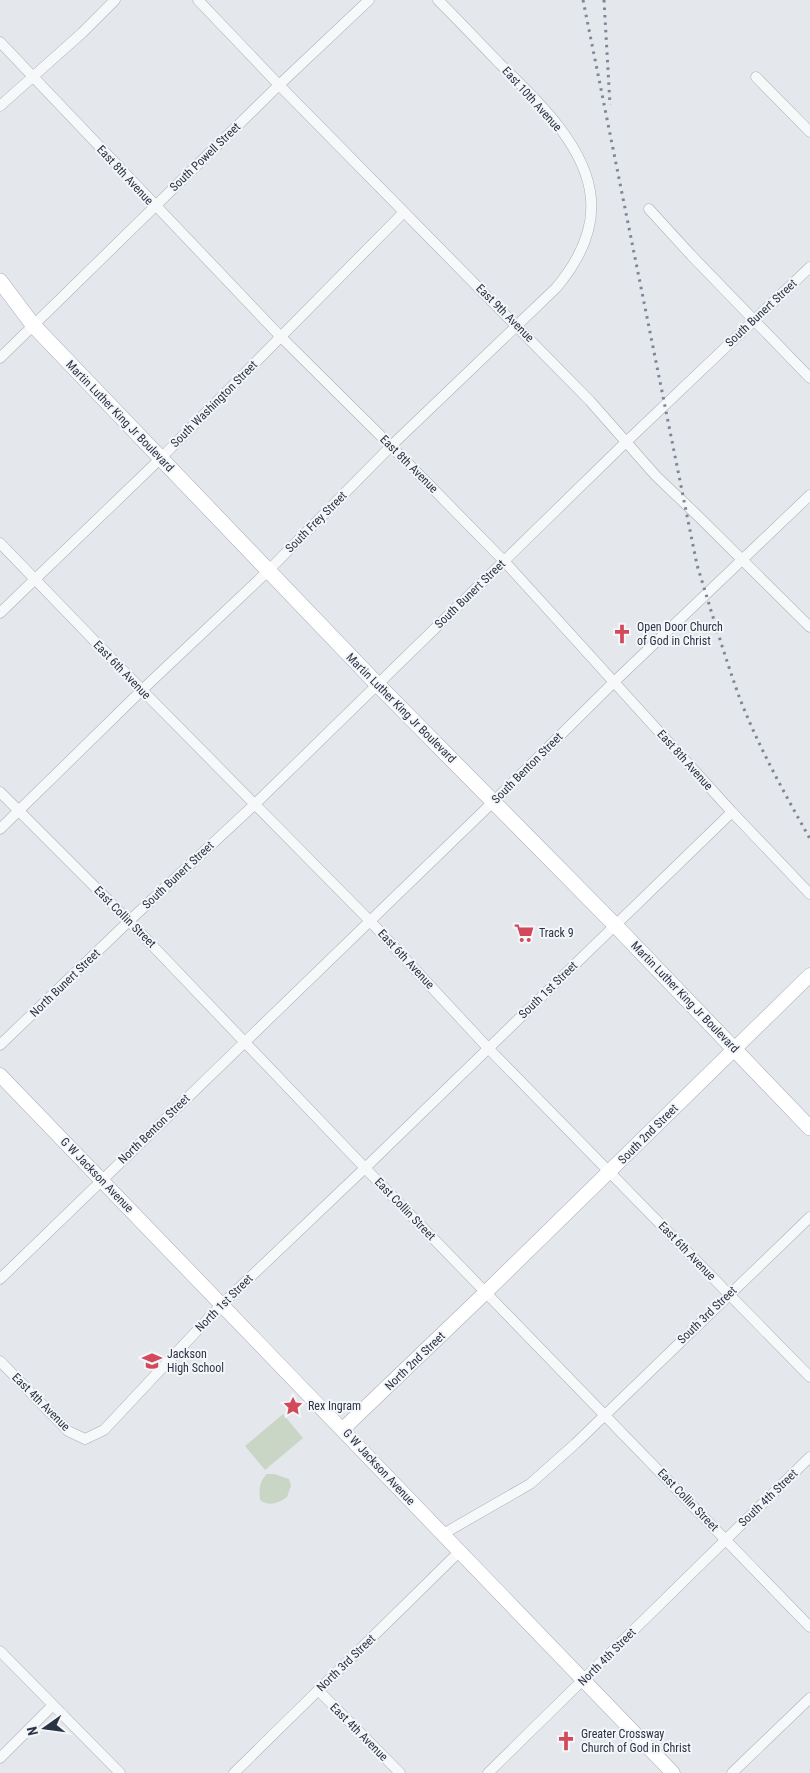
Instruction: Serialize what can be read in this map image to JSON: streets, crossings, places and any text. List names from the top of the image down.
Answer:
{
  "streets": {
    "main road": ["Martin Luther King Jr Boulevard"],
    "street": [
      "East 10th Avenue",
      "South Powell Street",
      "East 8th Avenue",
      "East 9th Avenue",
      "South Bunert Street",
      "South Washington Street",
      "South Frey Street",
      "East 6th Avenue",
      "South Benton Street",
      "East Collin Street",
      "North Bunert Street",
      "South 1st Street",
      "North Benton Street",
      "South 2nd Street",
      "G W Jackson Avenue",
      "North 1st Street",
      "South 3rd Street",
      "North 2nd Street",
      "East 4th Avenue",
      "South 4th Street",
      "North 4th Street",
      "North 3rd Street"
    ]
  },
  "crossings": [
    ["East 10th Avenue", "South Frey Street"],
    ["South Powell Street", "East 8th Avenue"],
    ["South Powell Street", "East 9th Avenue"],
    ["South Powell Street", "Martin Luther King Jr Boulevard"],
    ["East 8th Avenue", "South Bunert Street"],
    ["East 8th Avenue", "South Washington Street"],
    ["East 8th Avenue", "South Frey Street"],
    ["East 8th Avenue", "South Benton Street"],
    ["East 8th Avenue", "South 1st Street"],
    ["East 9th Avenue", "South Bunert Street"],
    ["East 9th Avenue", "South Washington Street"],
    ["East 9th Avenue", "South Frey Street"],
    ["East 9th Avenue", "South Benton Street"],
    ["South Bunert Street", "Martin Luther King Jr Boulevard"],
    ["South Bunert Street", "East 6th Avenue"],
    ["South Bunert Street", "East Collin Street"],
    ["South Bunert Street", "North Bunert Street"],
    ["South Washington Street", "Martin Luther King Jr Boulevard"],
    ["South Washington Street", "East 6th Avenue"],
    ["Martin Luther King Jr Boulevard", "South Frey Street"],
    ["Martin Luther King Jr Boulevard", "South Benton Street"],
    ["Martin Luther King Jr Boulevard", "South 1st Street"],
    ["Martin Luther King Jr Boulevard", "South 2nd Street"],
    ["South Frey Street", "East 6th Avenue"],
    ["South Frey Street", "East Collin Street"],
    ["East 6th Avenue", "South Benton Street"],
    ["East 6th Avenue", "South 1st Street"],
    ["East 6th Avenue", "South 2nd Street"],
    ["East 6th Avenue", "South 3rd Street"],
    ["South Benton Street", "East Collin Street"],
    ["South Benton Street", "North Benton Street"],
    ["East Collin Street", "North Bunert Street"],
    ["East Collin Street", "South 1st Street"],
    ["East Collin Street", "North Benton Street"],
    ["East Collin Street", "South 2nd Street"],
    ["East Collin Street", "North 1st Street"],
    ["East Collin Street", "South 3rd Street"],
    ["East Collin Street", "North 2nd Street"],
    ["East Collin Street", "South 4th Street"],
    ["East Collin Street", "North 4th Street"],
    ["South 1st Street", "North 1st Street"],
    ["North Benton Street", "G W Jackson Avenue"],
    ["South 2nd Street", "North 2nd Street"],
    ["G W Jackson Avenue", "North 1st Street"],
    ["G W Jackson Avenue", "North 2nd Street"],
    ["G W Jackson Avenue", "North 4th Street"],
    ["G W Jackson Avenue", "North 3rd Street"],
    ["North 1st Street", "East 4th Avenue"],
    ["East 4th Avenue", "North 3rd Street"],
    ["South 4th Street", "North 4th Street"]
  ],
  "places": {
    "church": ["Open Door Church of God in Christ", "Greater Crossway Church of God in Christ"],
    "supermarket": ["Track 9"],
    "school or university": ["Jackson High School"],
    "place": ["Rex Ingram"]
  },
  "north": "left"
}
